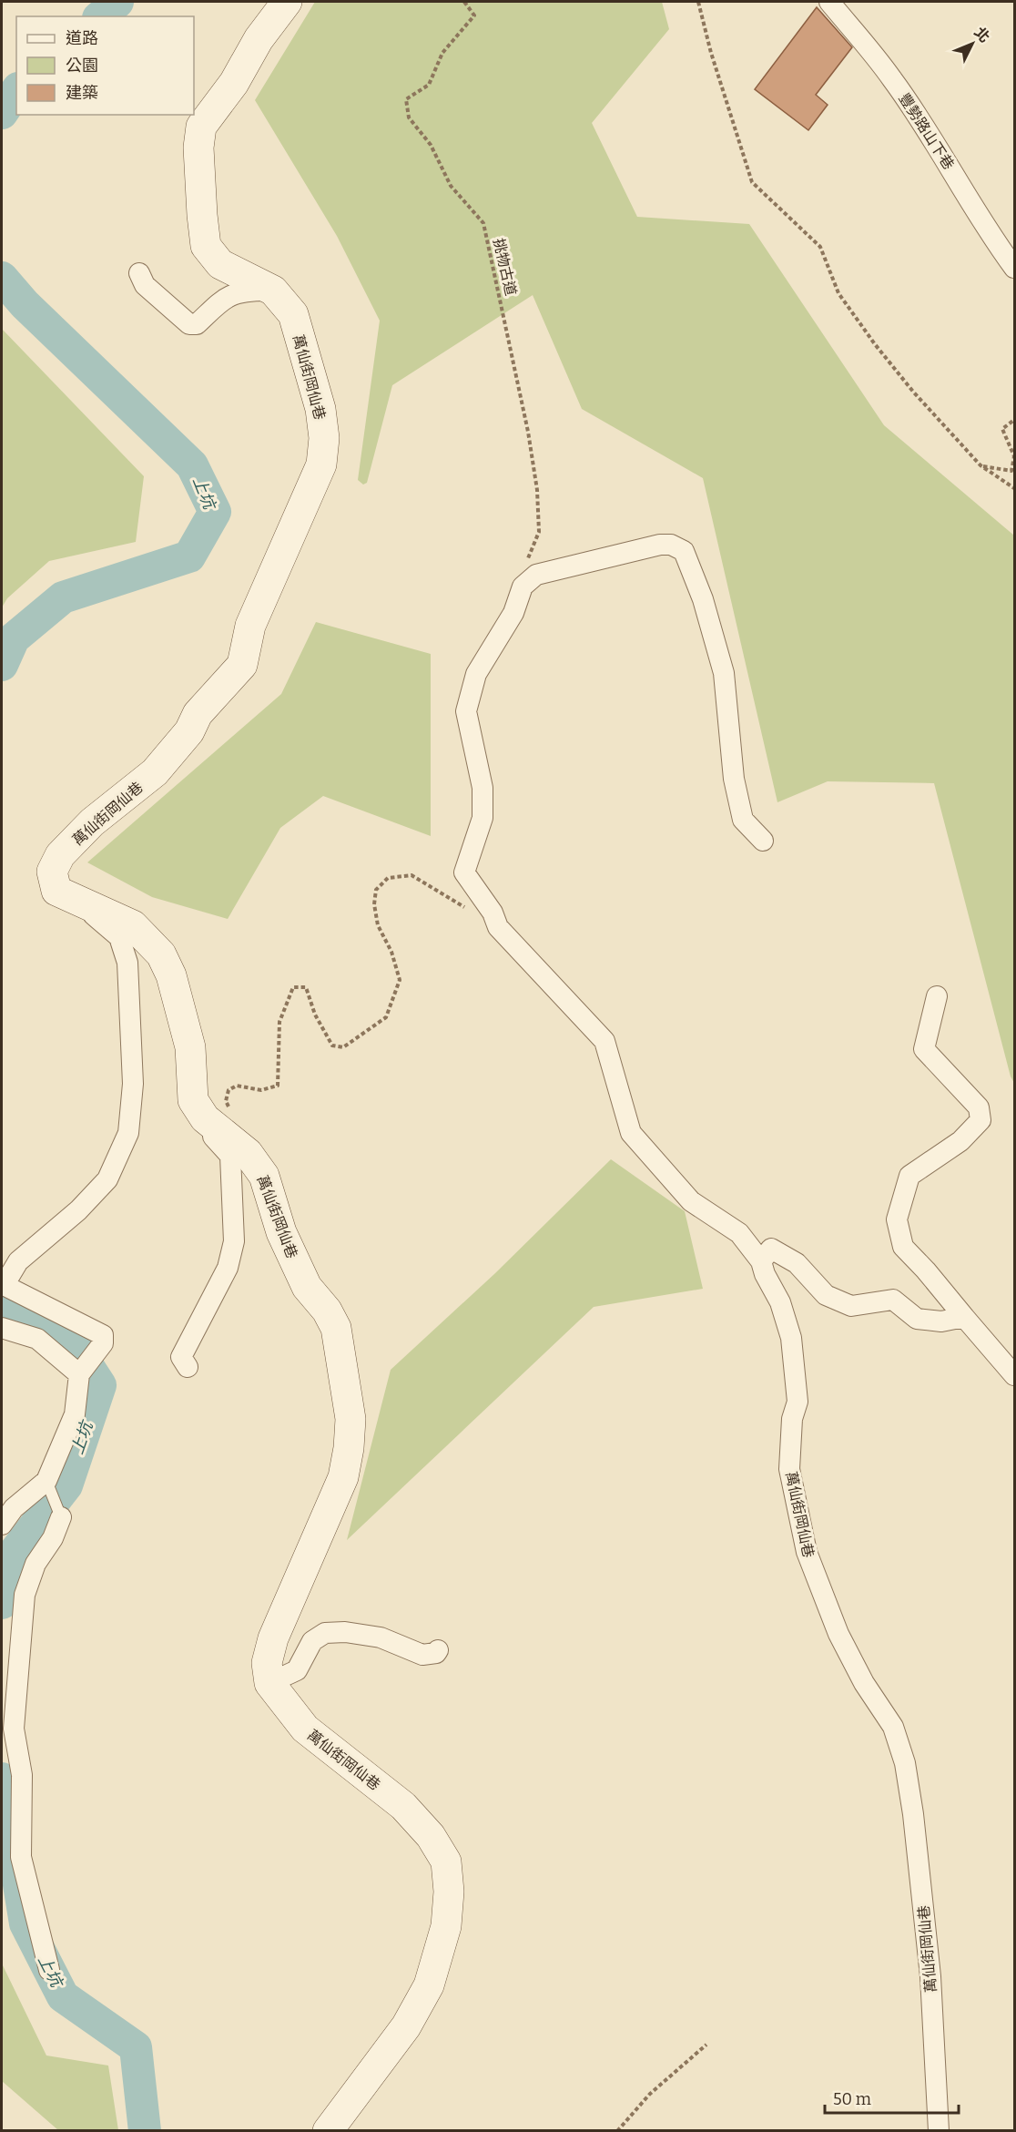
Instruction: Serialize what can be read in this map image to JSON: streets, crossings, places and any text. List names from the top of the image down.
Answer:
{
  "streets": {
    "street": ["豐勢路山下巷", "萬仙街岡仙巷"],
    "path": ["挑物古道"]
  },
  "crossings": [
    ["挑物古道", "萬仙街岡仙巷"]
  ],
  "water": ["上坑"],
  "legend": ["道路", "公園", "建築"],
  "scale_bar": "50 m",
  "north": "top right"
}
